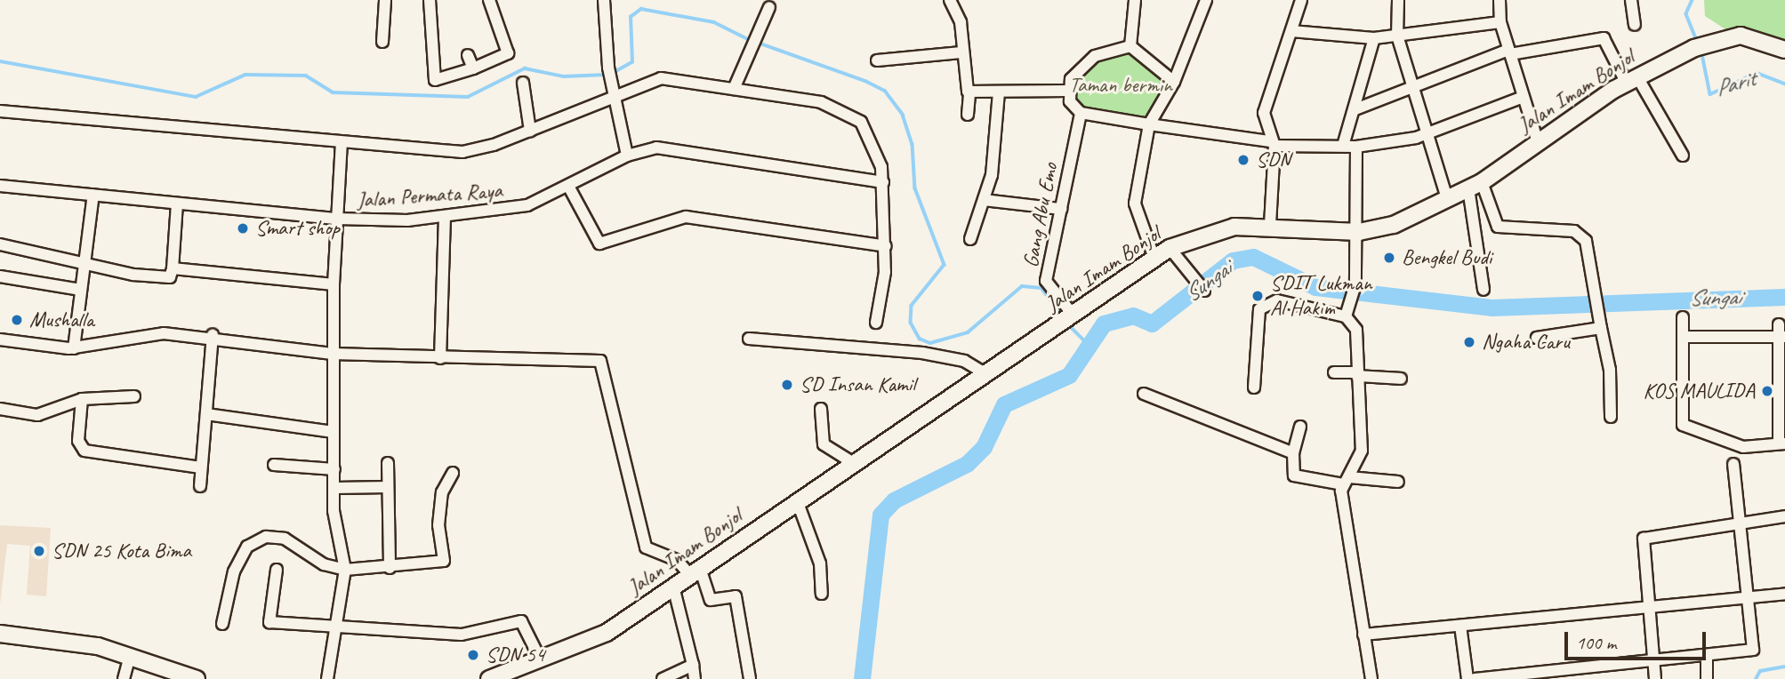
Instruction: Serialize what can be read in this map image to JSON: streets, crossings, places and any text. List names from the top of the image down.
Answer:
{
  "streets": {
    "street": ["Jalan Imam Bonjol", "Jalan Permata Raya", "Gang Abu Emo"]
  },
  "crossings": [
    ["Jalan Imam Bonjol", "Gang Abu Emo"]
  ],
  "water": ["Parit", "Sungai"],
  "parks": ["Taman bermin"],
  "places": [
    "SDN",
    "Smart shop",
    "Bengkel Budi",
    "SDIT Lukman Al Hakim",
    "Mushalla",
    "Ngaha Caru",
    "SD Insan Kamil",
    "KOS MAULIDA",
    "SDN 25 Kota Bima",
    "SDN 54"
  ],
  "scale_bar": "100 m"
}
